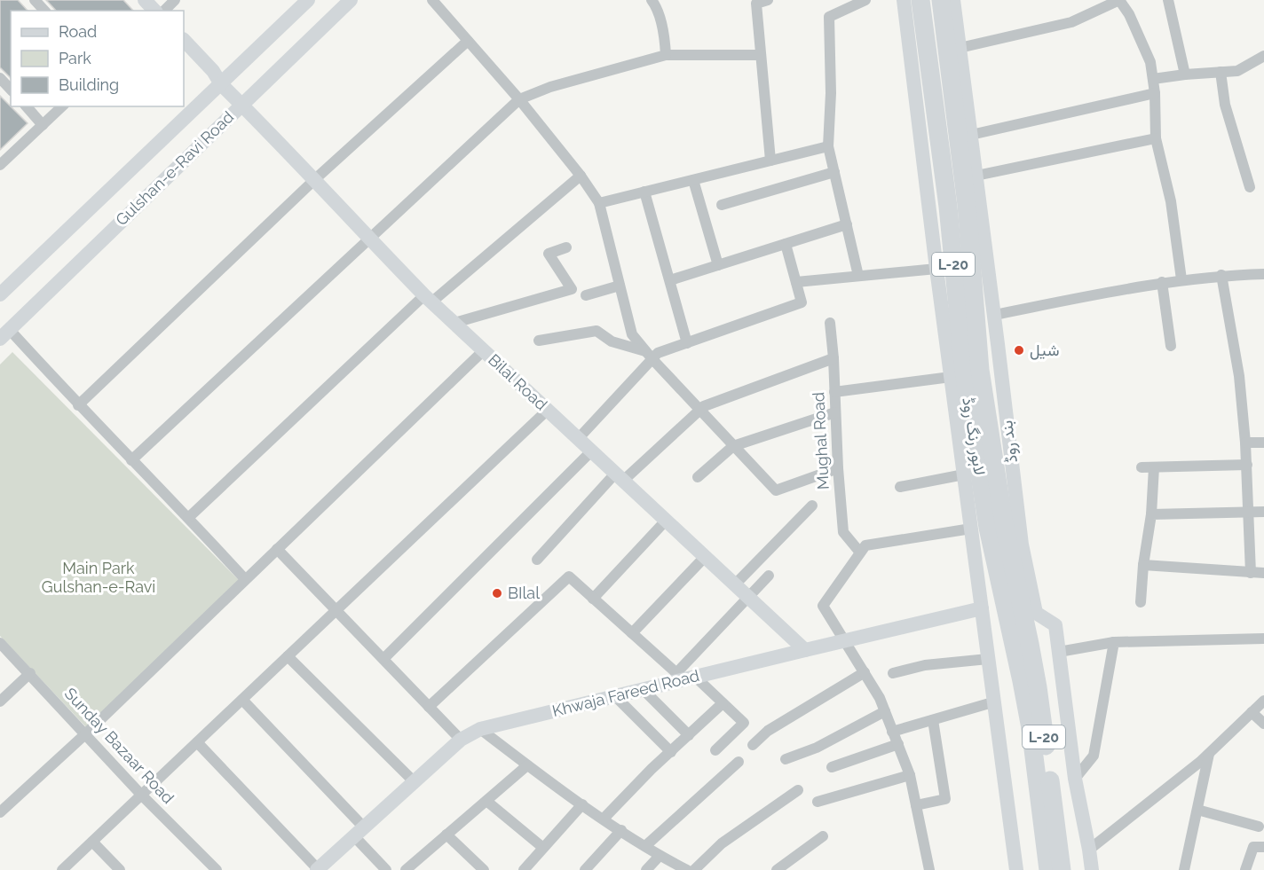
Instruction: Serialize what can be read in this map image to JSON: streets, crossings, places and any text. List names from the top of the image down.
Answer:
{
  "streets": {
    "highway": ["L-20", "لاہور رنگ روڈ"],
    "main road": [
      "Gulshan-e-Ravi Road",
      "Bilal Road",
      "بند روڈ",
      "Khwaja Fareed Road"
    ],
    "street": ["Mughal Road", "Sunday Bazaar Road"]
  },
  "crossings": [
    ["Gulshan-e-Ravi Road", "Bilal Road"],
    ["Bilal Road", "Khwaja Fareed Road"]
  ],
  "parks": ["Main Park Gulshan-e-Ravi"],
  "places": ["شیل", "BIlal"],
  "legend": ["Road", "Park", "Building"]
}
